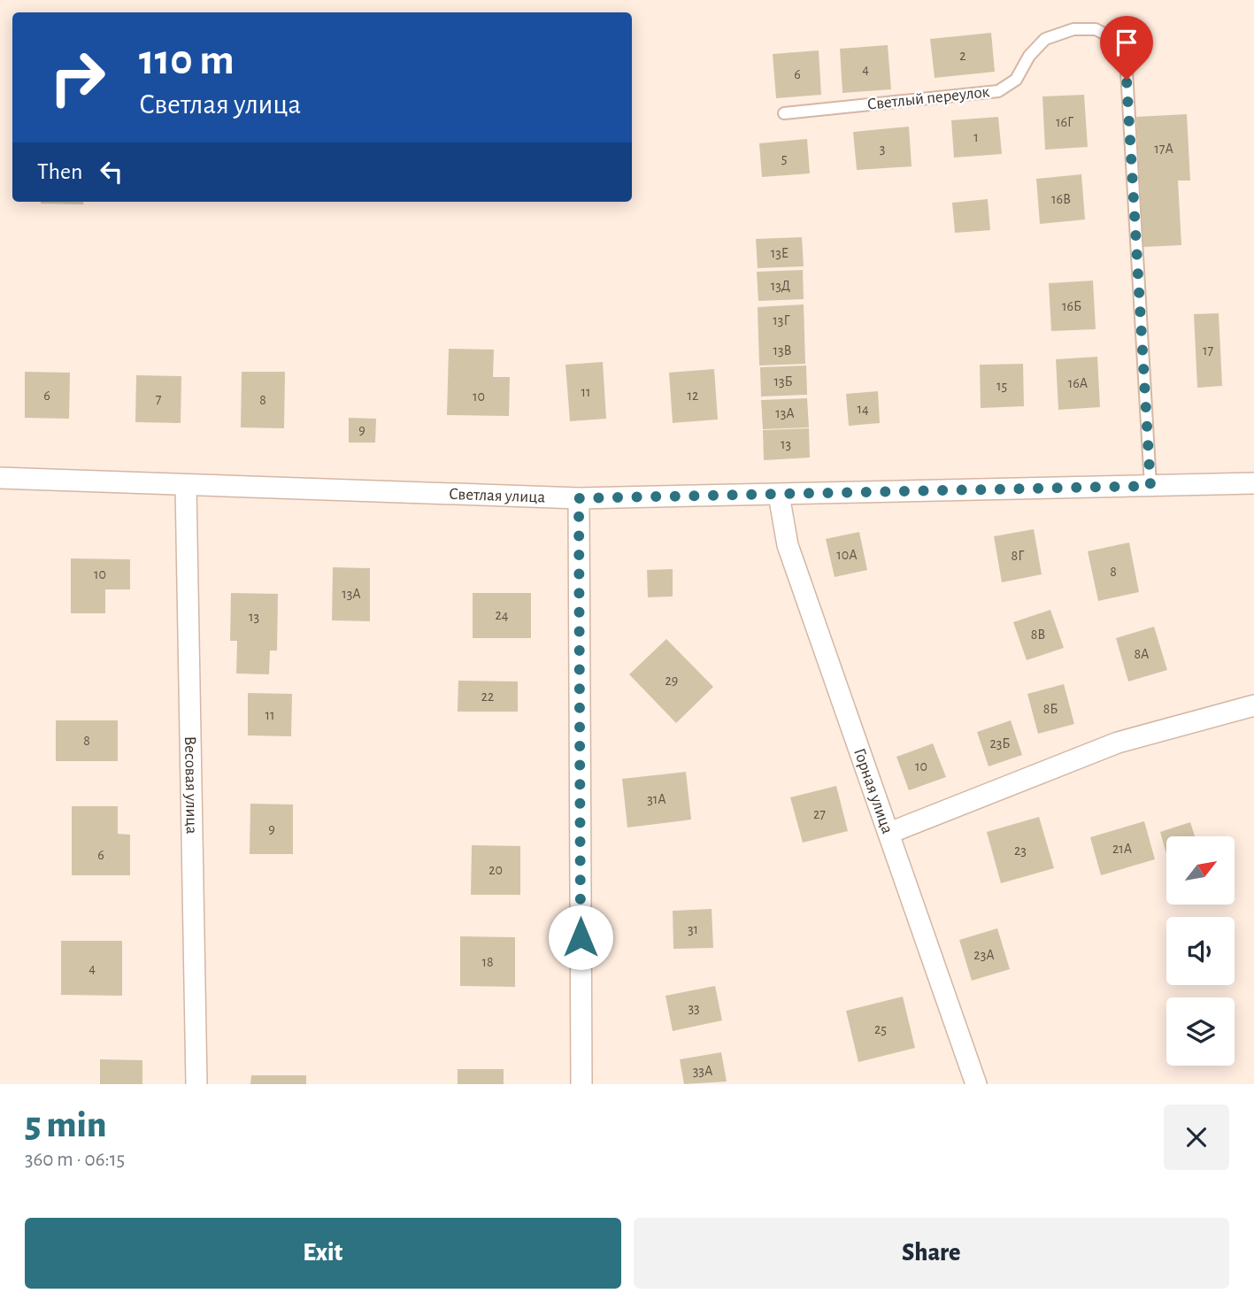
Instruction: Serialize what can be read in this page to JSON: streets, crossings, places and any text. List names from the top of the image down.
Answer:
{
  "streets": {
    "street": ["Светлая улица", "Весовая улица", "Горная улица"],
    "lane": ["Светлый переулок"]
  },
  "crossings": [
    ["Светлый переулок", "Светлая улица"],
    ["Светлая улица", "Весовая улица"],
    ["Светлая улица", "Горная улица"]
  ],
  "house_numbers": [
    "2",
    "4",
    "6",
    "16Г",
    "1",
    "3",
    "17А",
    "5",
    "16В",
    "13Е",
    "13Д",
    "16Б",
    "13Г",
    "13В",
    "17",
    "13Б",
    "16А",
    "15",
    "11",
    "6",
    "12",
    "10",
    "7",
    "8",
    "14",
    "13А",
    "9",
    "13",
    "10А",
    "8Г",
    "8",
    "10",
    "13А",
    "24",
    "13",
    "8В",
    "8А",
    "29",
    "22",
    "8Б",
    "11",
    "8",
    "23Б",
    "10",
    "31А",
    "27",
    "9",
    "21А",
    "23",
    "6",
    "20",
    "31",
    "23А",
    "18",
    "4",
    "33",
    "25",
    "33А"
  ],
  "north": "top right",
  "page": {
    "turn": ["110 m", "Светлая улица"],
    "then": "Then",
    "heading": ["5 min", "360 m · 06:15"],
    "buttons": ["Exit", "Share"]
  }
}
